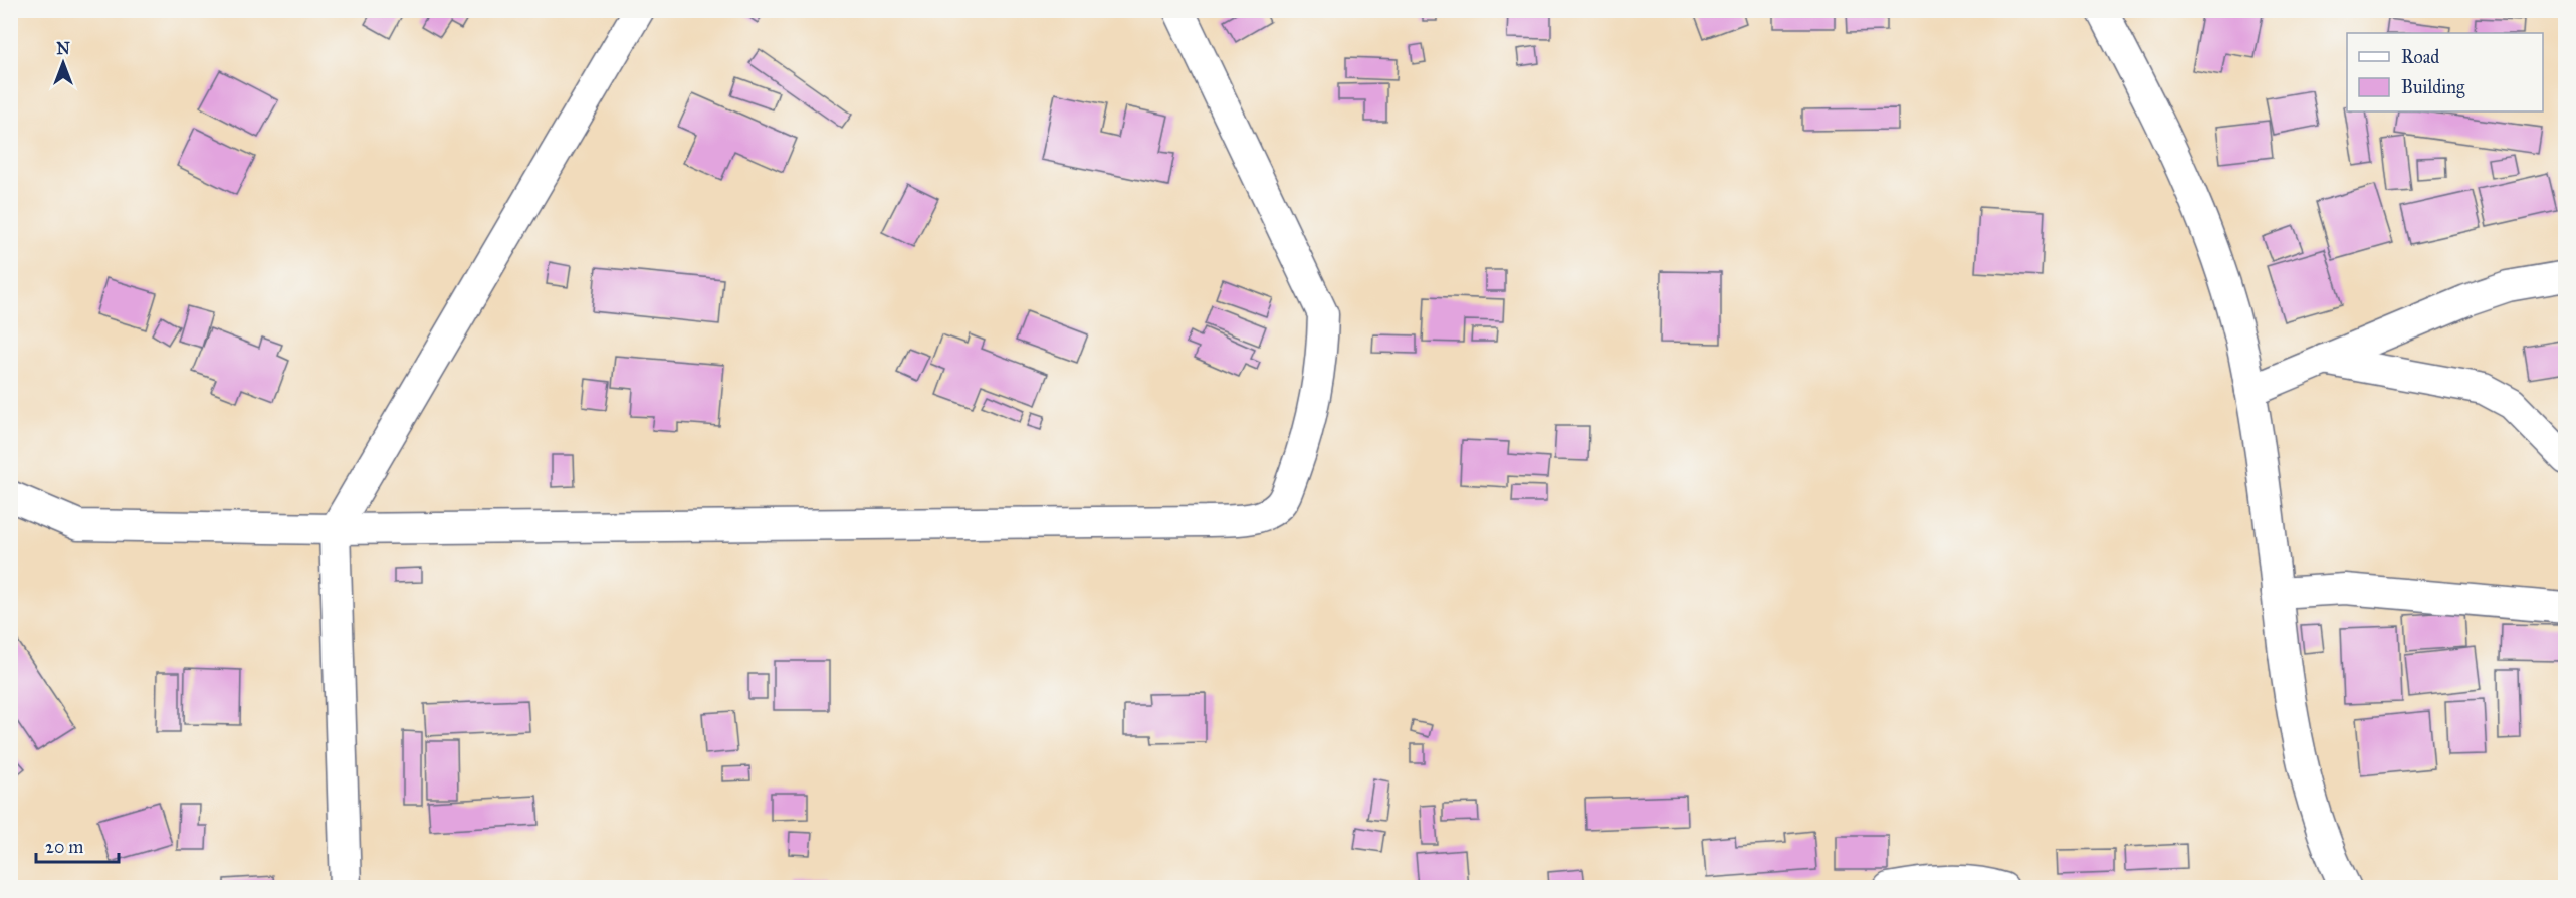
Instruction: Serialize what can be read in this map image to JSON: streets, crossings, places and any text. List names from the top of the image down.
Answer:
{
  "legend": ["Road", "Building"],
  "scale_bar": "20 m",
  "north": "top"
}
